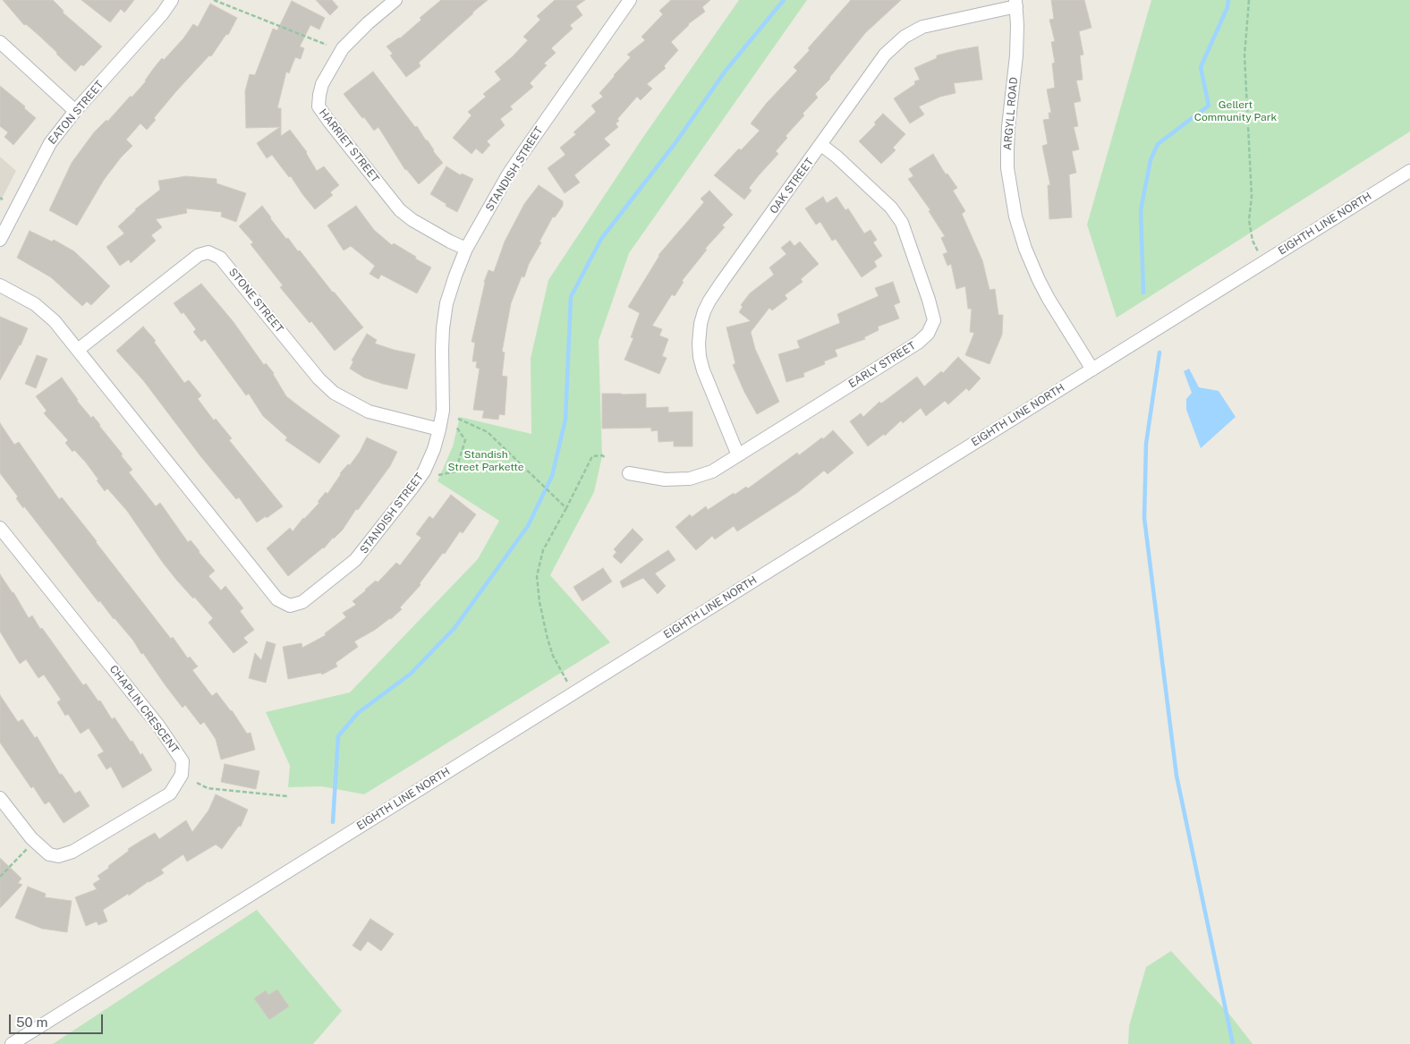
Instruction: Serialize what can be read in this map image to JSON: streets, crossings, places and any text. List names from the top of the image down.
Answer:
{
  "streets": {
    "street": [
      "EATON STREET",
      "ARGYLL ROAD",
      "HARRIET STREET",
      "STANDISH STREET",
      "OAK STREET",
      "EIGHTH LINE NORTH",
      "STONE STREET",
      "EARLY STREET",
      "CHAPLIN CRESCENT"
    ]
  },
  "crossings": [
    ["ARGYLL ROAD", "OAK STREET"],
    ["ARGYLL ROAD", "EIGHTH LINE NORTH"],
    ["HARRIET STREET", "STANDISH STREET"],
    ["STANDISH STREET", "STONE STREET"],
    ["OAK STREET", "EARLY STREET"]
  ],
  "parks": ["Gellert Community Park", "Standish Street Parkette"],
  "scale_bar": "50 m"
}
